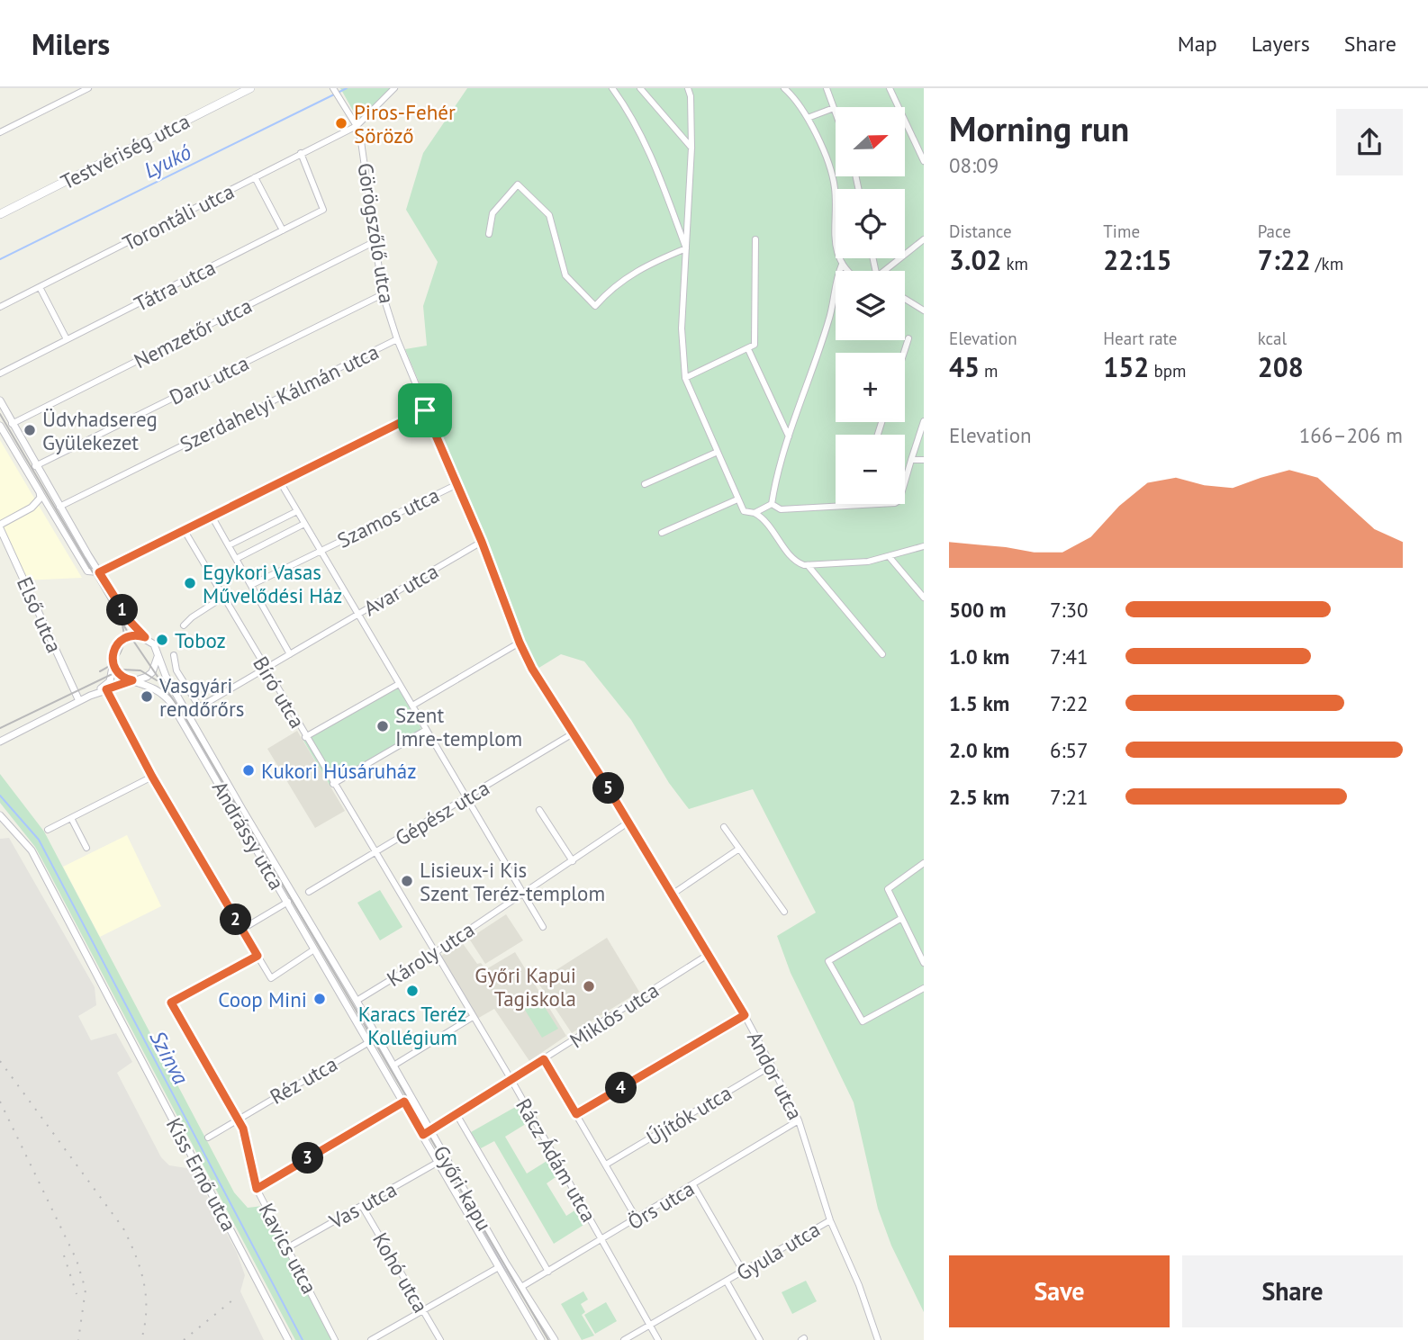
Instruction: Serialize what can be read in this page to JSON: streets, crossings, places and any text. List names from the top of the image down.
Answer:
{
  "streets": {
    "main road": ["Testvériség utca"],
    "street": [
      "Torontáli utca",
      "Görögszőlő utca",
      "Tátra utca",
      "Nemzetőr utca",
      "Daru utca",
      "Szerdahelyi Kálmán utca",
      "Szamos utca",
      "Avar utca",
      "Első utca",
      "Bíró utca",
      "Gépész utca",
      "Andrássy utca",
      "Károly utca",
      "Miklós utca",
      "Andor utca",
      "Réz utca",
      "Újítók utca",
      "Rácz Ádám utca",
      "Kiss Ernő utca",
      "Győri kapu",
      "Vas utca",
      "Örs utca",
      "Kavics utca",
      "Gyula utca",
      "Kohó utca"
    ]
  },
  "crossings": [
    ["Torontáli utca", "Görögszőlő utca"],
    ["Torontáli utca", "Tátra utca"],
    ["Görögszőlő utca", "Nemzetőr utca"],
    ["Görögszőlő utca", "Daru utca"],
    ["Görögszőlő utca", "Szerdahelyi Kálmán utca"],
    ["Görögszőlő utca", "Szamos utca"],
    ["Görögszőlő utca", "Avar utca"],
    ["Görögszőlő utca", "Gépész utca"],
    ["Görögszőlő utca", "Andor utca"],
    ["Avar utca", "Bíró utca"],
    ["Avar utca", "Andrássy utca"],
    ["Bíró utca", "Gépész utca"],
    ["Bíró utca", "Rácz Ádám utca"],
    ["Gépész utca", "Andor utca"],
    ["Gépész utca", "Rácz Ádám utca"],
    ["Andrássy utca", "Károly utca"],
    ["Andrássy utca", "Győri kapu"],
    ["Károly utca", "Andor utca"],
    ["Károly utca", "Rácz Ádám utca"],
    ["Károly utca", "Győri kapu"],
    ["Miklós utca", "Andor utca"],
    ["Miklós utca", "Rácz Ádám utca"],
    ["Miklós utca", "Győri kapu"],
    ["Andor utca", "Újítók utca"],
    ["Andor utca", "Örs utca"],
    ["Andor utca", "Gyula utca"],
    ["Réz utca", "Győri kapu"],
    ["Réz utca", "Kavics utca"],
    ["Rácz Ádám utca", "Örs utca"],
    ["Rácz Ádám utca", "Gyula utca"],
    ["Győri kapu", "Vas utca"],
    ["Győri kapu", "Örs utca"],
    ["Vas utca", "Kavics utca"],
    ["Vas utca", "Kohó utca"]
  ],
  "water": ["Lyukó", "Szinva"],
  "places": [
    "Piros-Fehér Söröző",
    "Üdvhadsereg Gyülekezet",
    "Egykori Vasas Művelődési Ház",
    "Toboz",
    "Vasgyári rendőrőrs",
    "Szent Imre-templom",
    "Kukori Húsáruház",
    "Lisieux-i Kis Szent Teréz-templom",
    "Győri Kapui Tagiskola",
    "Karacs Teréz Kollégium",
    "Coop Mini"
  ],
  "north": "right",
  "page": {
    "header": "Milers",
    "nav": ["Map", "Layers", "Share"],
    "heading": ["Morning run", "08:09"],
    "map_buttons": ["+", "−"],
    "stats": [
      ["Distance", "3.02 km"],
      ["Time", "22:15"],
      ["Pace", "7:22 /km"],
      ["Elevation", "45 m"],
      ["Heart rate", "152 bpm"],
      ["kcal", "208"]
    ],
    "chart": ["Elevation", "166–206 m"],
    "list": [
      {
        "name": "500 m",
        "note": "7:30"
      },
      {
        "name": "1.0 km",
        "note": "7:41"
      },
      {
        "name": "1.5 km",
        "note": "7:22"
      },
      {
        "name": "2.0 km",
        "note": "6:57"
      },
      {
        "name": "2.5 km",
        "note": "7:21"
      }
    ],
    "pins": [
      "1",
      "5",
      "2",
      "4",
      "3"
    ],
    "buttons": ["Save", "Share"]
  }
}
